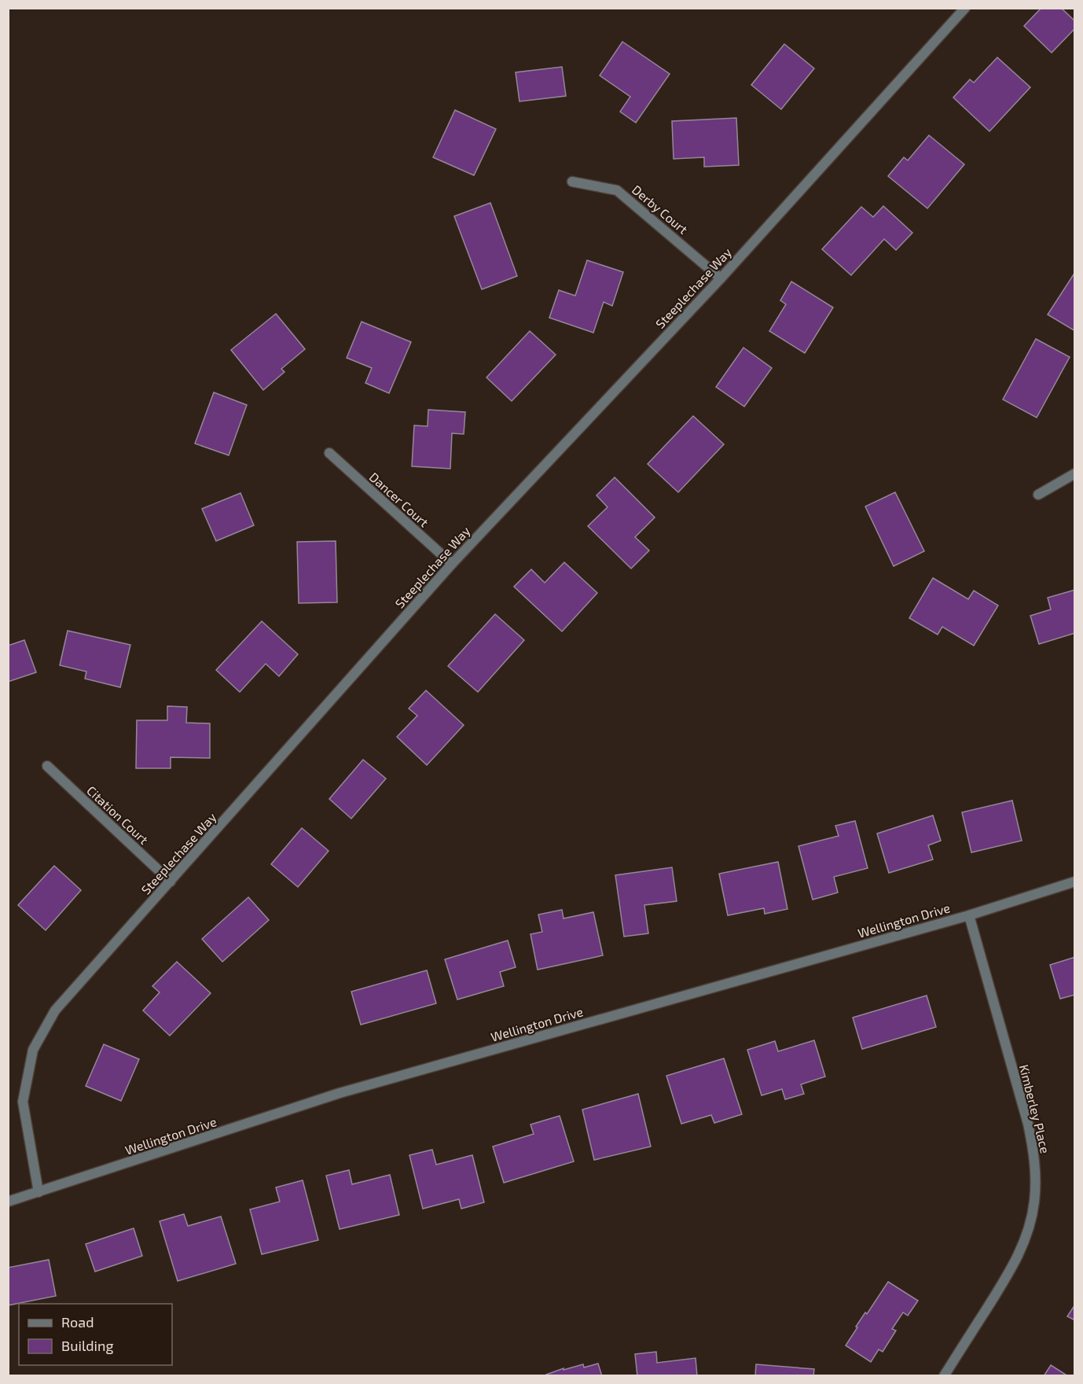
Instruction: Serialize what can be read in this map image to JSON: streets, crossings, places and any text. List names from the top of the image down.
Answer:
{
  "streets": {
    "street": [
      "Derby Court",
      "Steeplechase Way",
      "Dancer Court",
      "Citation Court",
      "Wellington Drive",
      "Kimberley Place"
    ]
  },
  "crossings": [
    ["Derby Court", "Steeplechase Way"],
    ["Steeplechase Way", "Dancer Court"],
    ["Steeplechase Way", "Citation Court"],
    ["Steeplechase Way", "Wellington Drive"],
    ["Wellington Drive", "Kimberley Place"]
  ],
  "legend": ["Road", "Building"]
}
